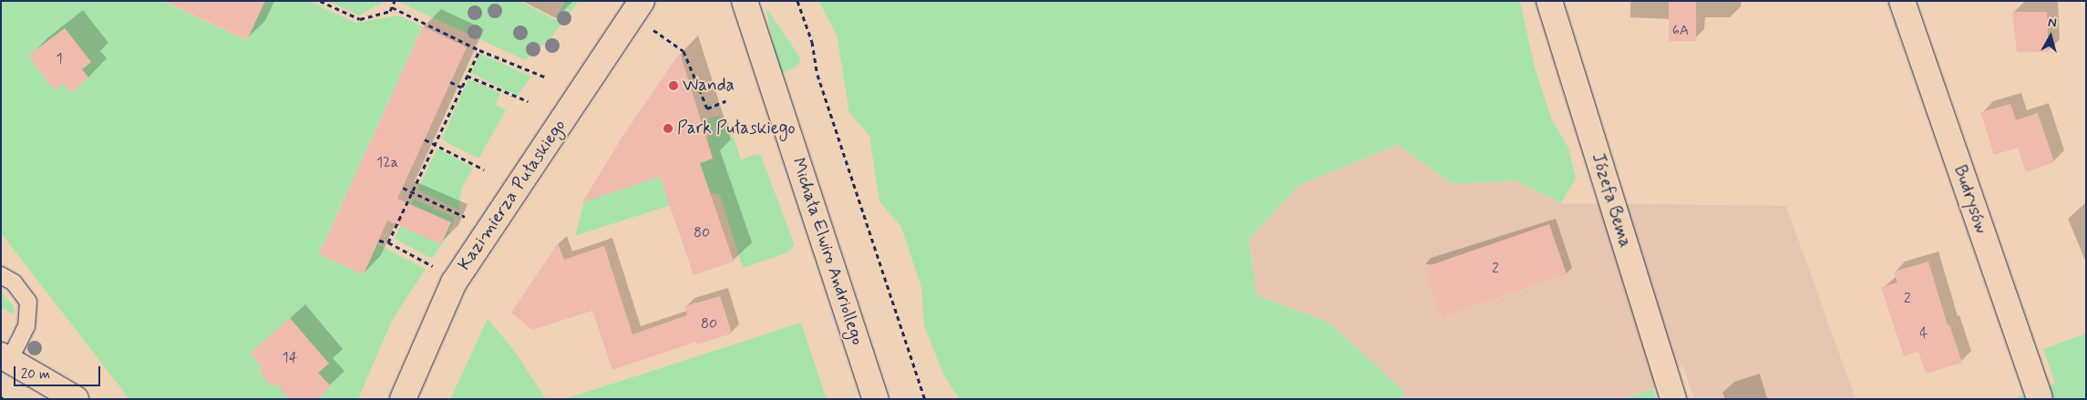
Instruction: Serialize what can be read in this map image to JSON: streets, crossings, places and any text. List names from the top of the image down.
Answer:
{
  "streets": {
    "street": [
      "Kazimierza Pułaskiego",
      "Budrysów",
      "Józefa Bema",
      "Michała Elwiro Andriollego"
    ]
  },
  "places": ["Wanda", "Park Pułaskiego"],
  "house_numbers": [
    "6A",
    "1",
    "12a",
    "80",
    "2",
    "2",
    "80",
    "4",
    "14"
  ],
  "scale_bar": "20 m",
  "north": "top"
}
